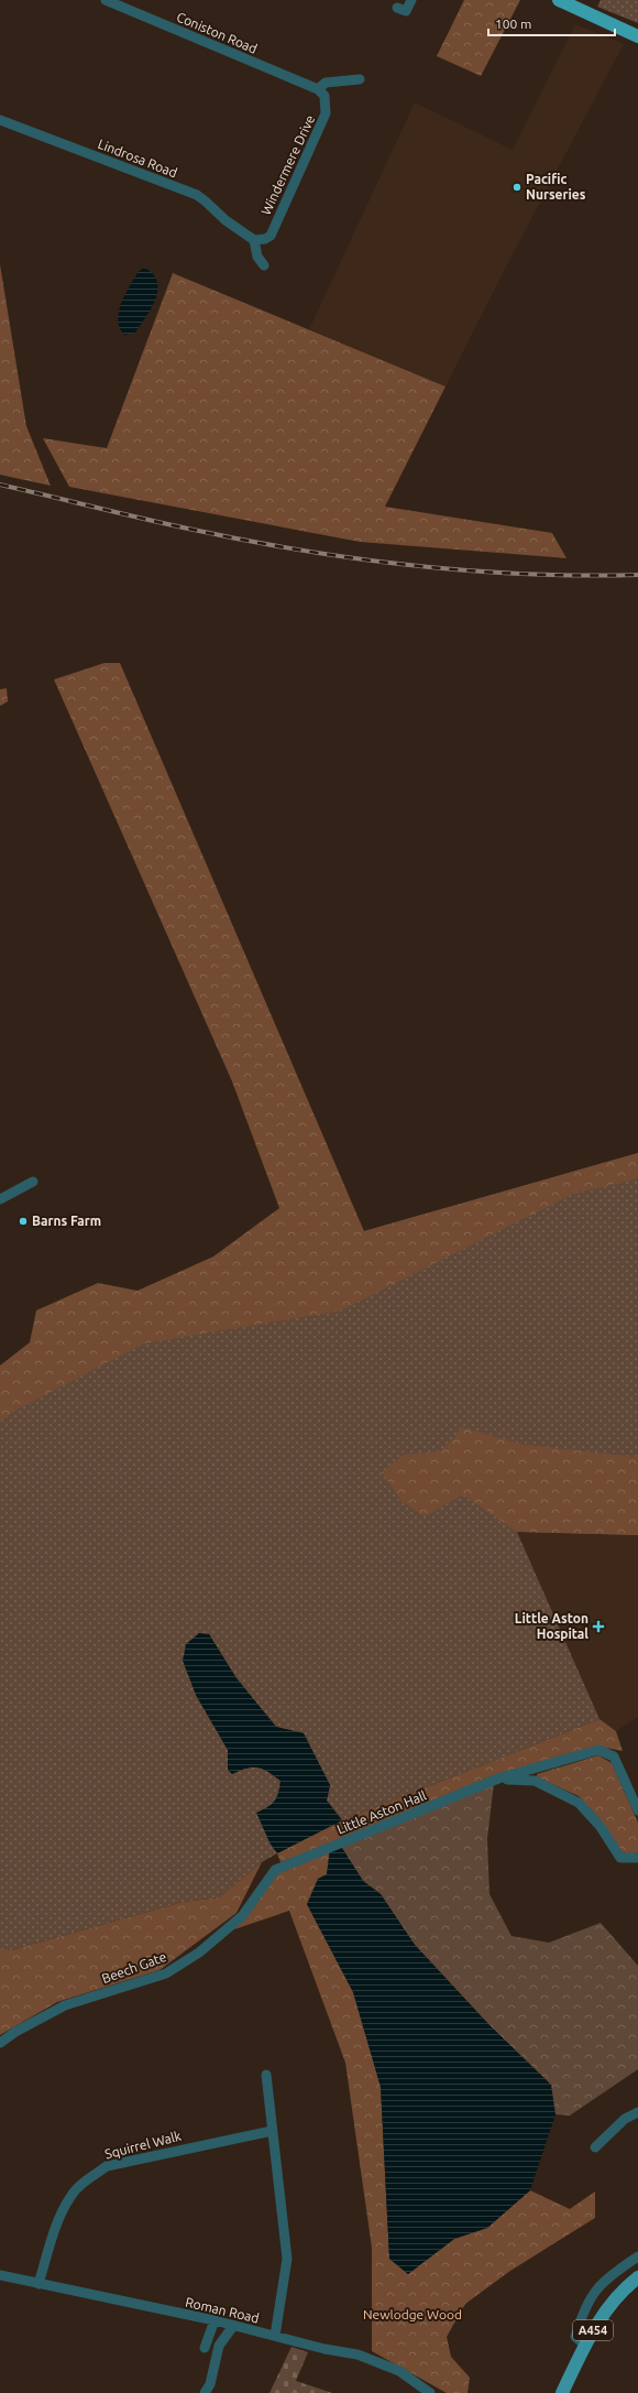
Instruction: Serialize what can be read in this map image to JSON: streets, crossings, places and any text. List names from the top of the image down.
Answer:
{
  "streets": {
    "main road": ["A454"],
    "street": [
      "Coniston Road",
      "Lindrosa Road",
      "Windermere Drive",
      "Little Aston Hall",
      "Beech Gate",
      "Squirrel Walk",
      "Roman Road"
    ]
  },
  "crossings": [
    ["Coniston Road", "Windermere Drive"],
    ["Lindrosa Road", "Windermere Drive"],
    ["Little Aston Hall", "Beech Gate"],
    ["Squirrel Walk", "Roman Road"]
  ],
  "parks": ["Newlodge Wood"],
  "places": {
    "other": ["Pacific Nurseries", "Barns Farm"],
    "health": ["Little Aston Hospital"]
  },
  "scale_bar": "100 m"
}
